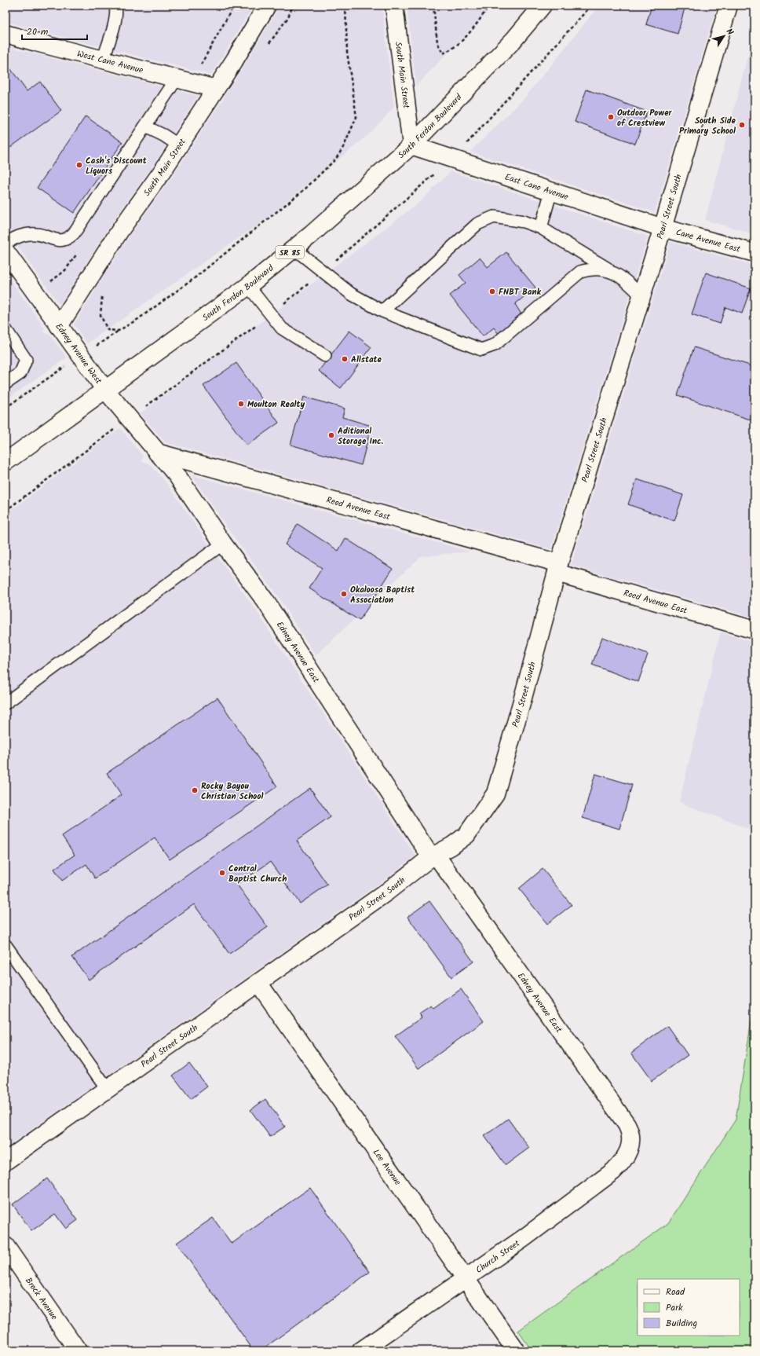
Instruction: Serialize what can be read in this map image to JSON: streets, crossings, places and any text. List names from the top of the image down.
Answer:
{
  "streets": {
    "street": [
      "West Cane Avenue",
      "South Main Street",
      "South Ferdon Boulevard",
      "East Cane Avenue",
      "Pearl Street South",
      "Cane Avenue East",
      "SR 85",
      "Edney Avenue West",
      "Reed Avenue East",
      "Edney Avenue East",
      "Lee Avenue",
      "Church Street",
      "Brock Avenue"
    ]
  },
  "crossings": [
    ["West Cane Avenue", "South Main Street"],
    ["South Main Street", "South Ferdon Boulevard"],
    ["South Main Street", "East Cane Avenue"],
    ["South Main Street", "Edney Avenue West"],
    ["South Ferdon Boulevard", "East Cane Avenue"],
    ["South Ferdon Boulevard", "Edney Avenue West"],
    ["East Cane Avenue", "Pearl Street South"],
    ["East Cane Avenue", "Cane Avenue East"],
    ["Pearl Street South", "Cane Avenue East"],
    ["Pearl Street South", "Reed Avenue East"],
    ["Pearl Street South", "Edney Avenue East"],
    ["Pearl Street South", "Lee Avenue"],
    ["Edney Avenue West", "Reed Avenue East"],
    ["Edney Avenue West", "Edney Avenue East"],
    ["Reed Avenue East", "Edney Avenue East"],
    ["Edney Avenue East", "Church Street"],
    ["Lee Avenue", "Church Street"]
  ],
  "places": [
    "Outdoor Power of Crestview",
    "South Side Primary School",
    "Cash's Discount Liquors",
    "FNBT Bank",
    "Allstate",
    "Moulton Realty",
    "Aditional Storage Inc.",
    "Okaloosa Baptist Association",
    "Rocky Bayou Christian School",
    "Central Baptist Church"
  ],
  "legend": ["Road", "Park", "Building"],
  "scale_bar": "20 m",
  "north": "top right"
}
